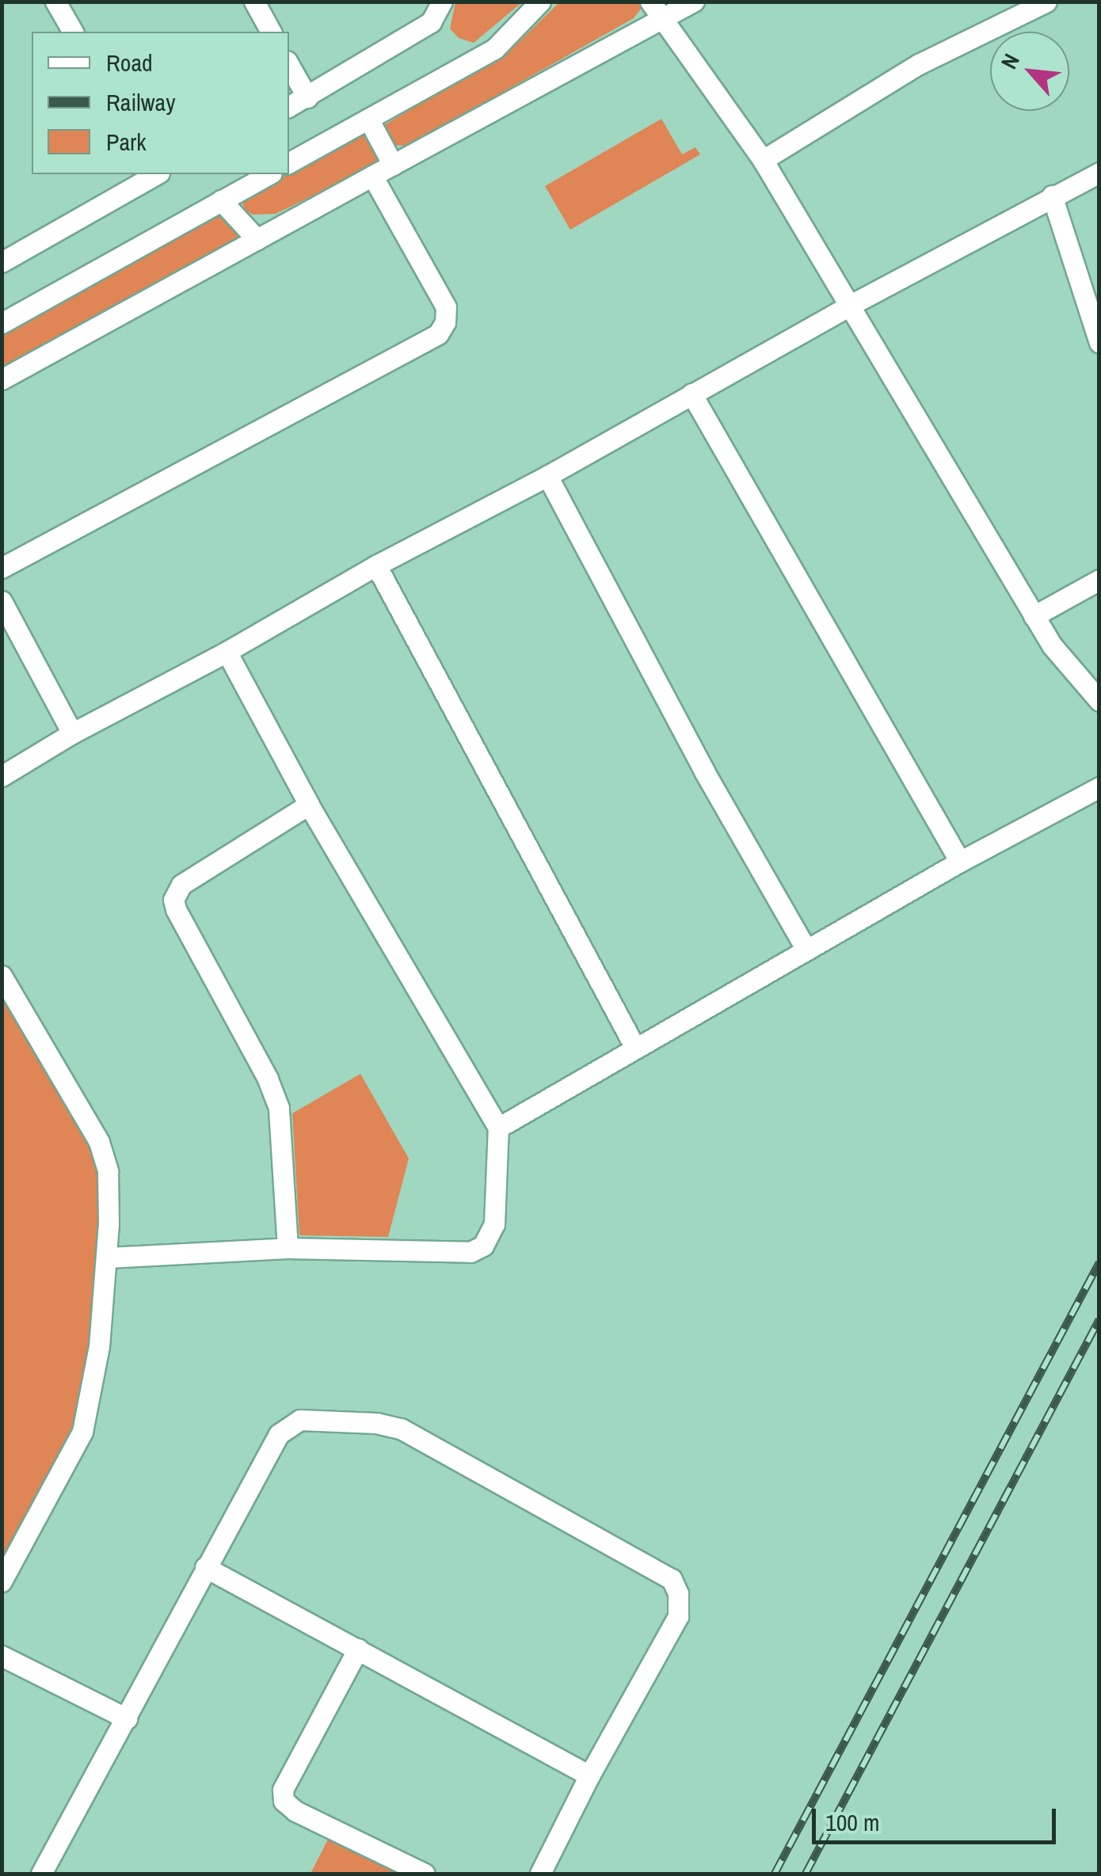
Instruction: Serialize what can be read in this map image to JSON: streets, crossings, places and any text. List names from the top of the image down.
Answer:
{
  "legend": ["Road", "Railway", "Park"],
  "scale_bar": "100 m",
  "north": "top left"
}
